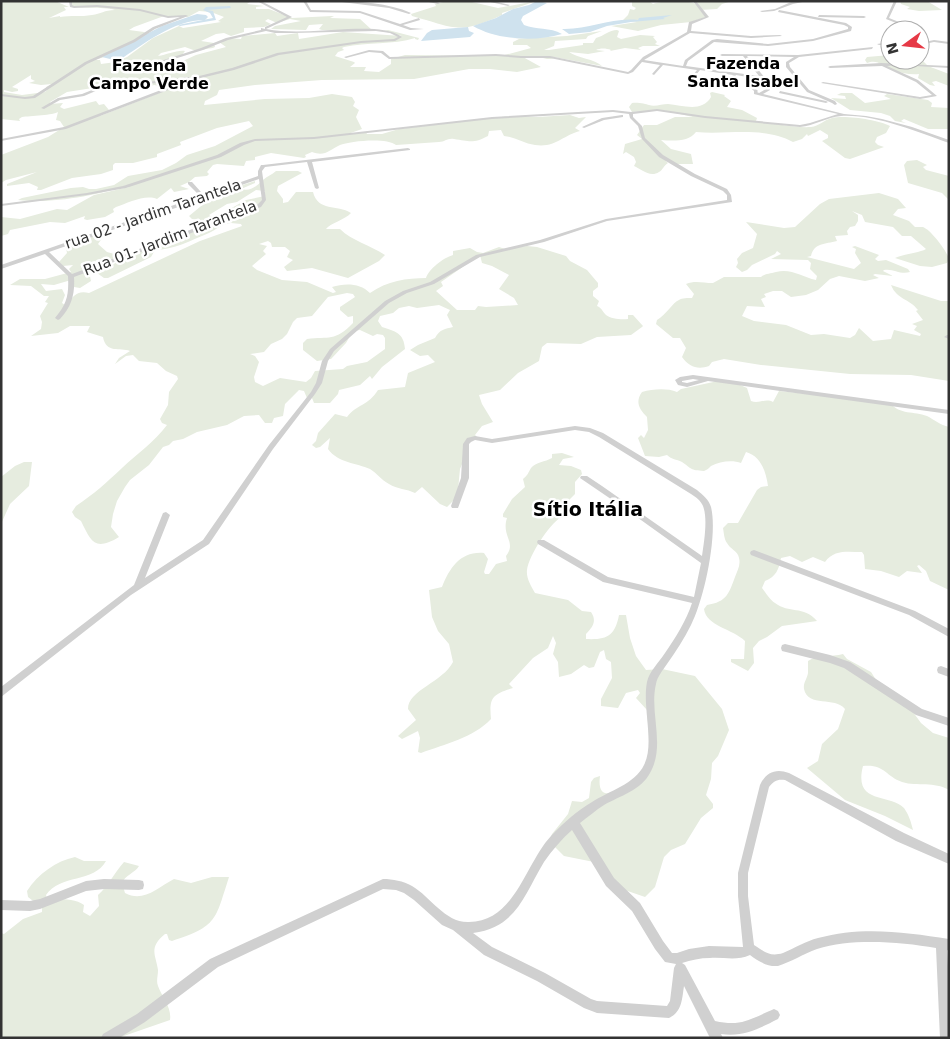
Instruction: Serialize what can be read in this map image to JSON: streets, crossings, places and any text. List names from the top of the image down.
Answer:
{
  "streets": {
    "street": ["rua 02 - Jardim Tarantela", "Rua 01- Jardim Tarantela"]
  },
  "crossings": [
    ["rua 02 - Jardim Tarantela", "Rua 01- Jardim Tarantela"]
  ],
  "districts": ["Fazenda Santa Isabel", "Fazenda Campo Verde", "Sítio Itália"],
  "north": "left"
}
